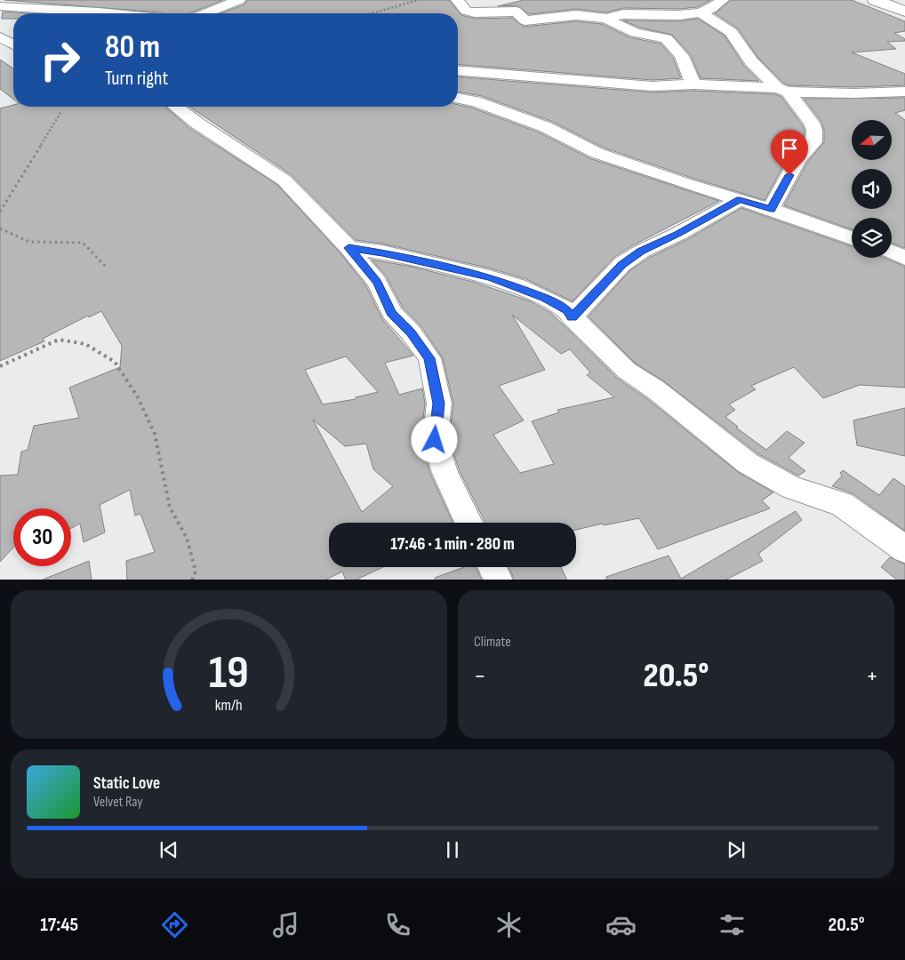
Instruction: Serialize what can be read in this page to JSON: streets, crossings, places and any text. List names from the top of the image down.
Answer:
{
  "north": "left",
  "page": {
    "turn": ["80 m", "Turn right"],
    "limit": "30",
    "trip": "17:46 · 1 min · 280 m",
    "tile": "Climate",
    "heat": ["−", "20.5°", "+"],
    "song": ["Static Love", "Velvet Ray"],
    "tabs": ["17:45", "20.5°"],
    "gauge": ["19", "km/h"]
  }
}
